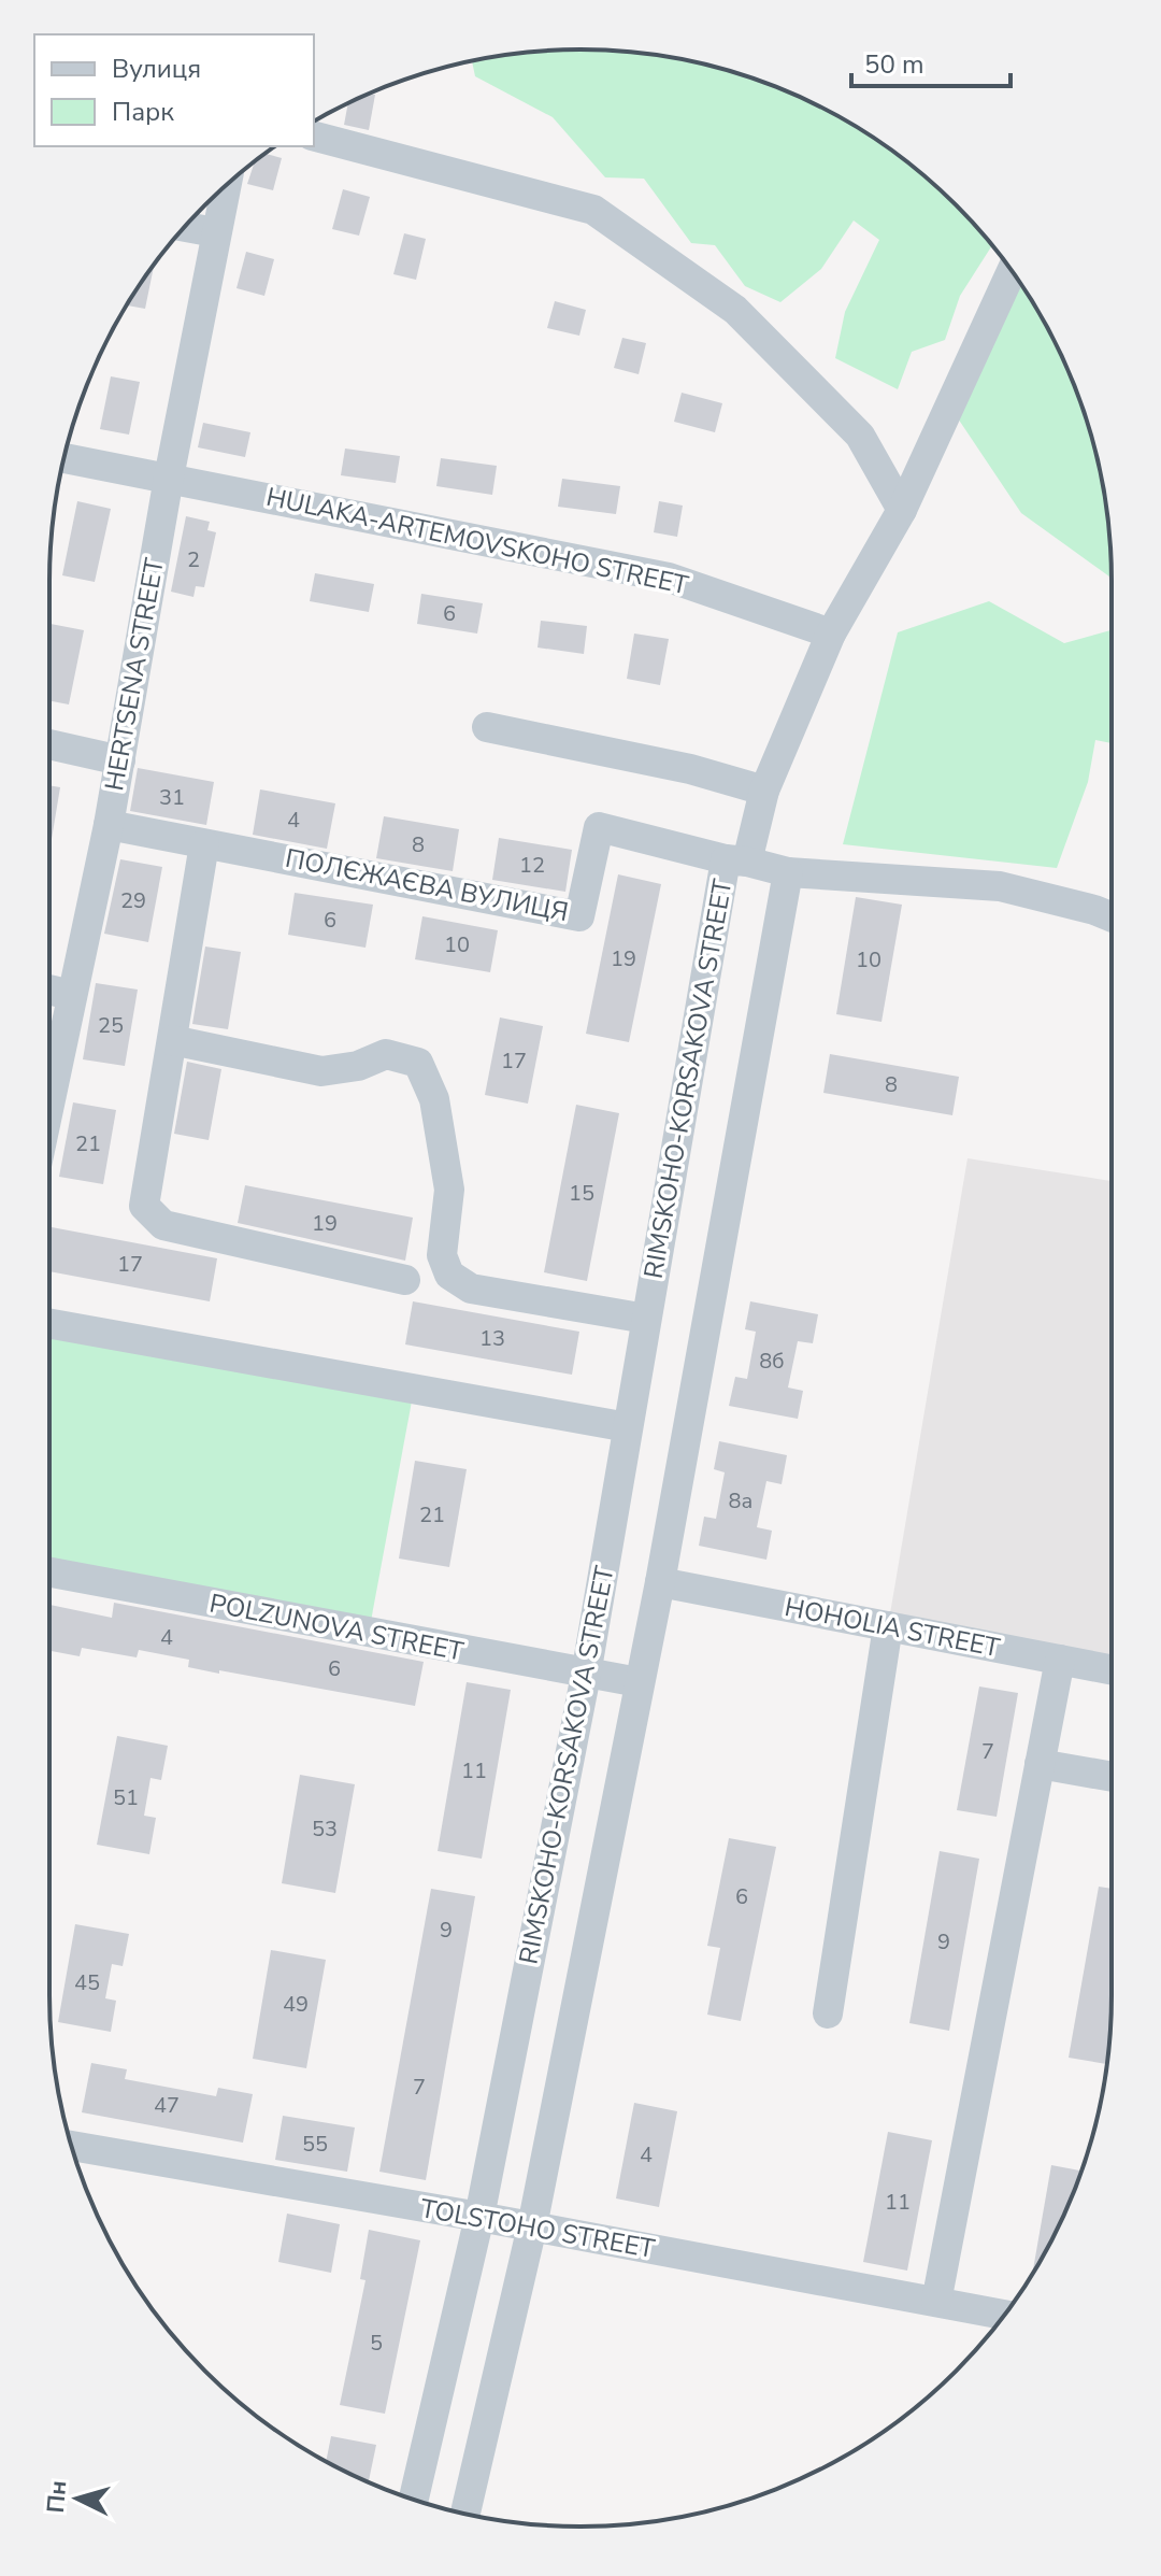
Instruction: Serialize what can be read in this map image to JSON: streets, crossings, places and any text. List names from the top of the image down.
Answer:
{
  "streets": {
    "street": [
      "HULAKA-ARTEMOVSKOHO STREET",
      "HERTSENA STREET",
      "ПОЛЄЖАЄВА ВУЛИЦЯ",
      "RIMSKOHO-KORSAKOVA STREET",
      "POLZUNOVA STREET",
      "HOHOLIA STREET",
      "TOLSTOHO STREET"
    ]
  },
  "crossings": [
    ["HULAKA-ARTEMOVSKOHO STREET", "HERTSENA STREET"],
    ["HERTSENA STREET", "ПОЛЄЖАЄВА ВУЛИЦЯ"],
    ["ПОЛЄЖАЄВА ВУЛИЦЯ", "RIMSKOHO-KORSAKOVA STREET"],
    ["RIMSKOHO-KORSAKOVA STREET", "POLZUNOVA STREET"],
    ["RIMSKOHO-KORSAKOVA STREET", "TOLSTOHO STREET"]
  ],
  "house_numbers": [
    "2",
    "6",
    "31",
    "4",
    "8",
    "12",
    "29",
    "6",
    "10",
    "19",
    "10",
    "25",
    "17",
    "8",
    "21",
    "15",
    "19",
    "17",
    "13",
    "8б",
    "8а",
    "21",
    "4",
    "6",
    "7",
    "11",
    "51",
    "53",
    "6",
    "9",
    "9",
    "45",
    "49",
    "7",
    "47",
    "55",
    "4",
    "11",
    "5"
  ],
  "legend": ["Вулиця", "Парк"],
  "scale_bar": "50 m",
  "north": "left"
}
